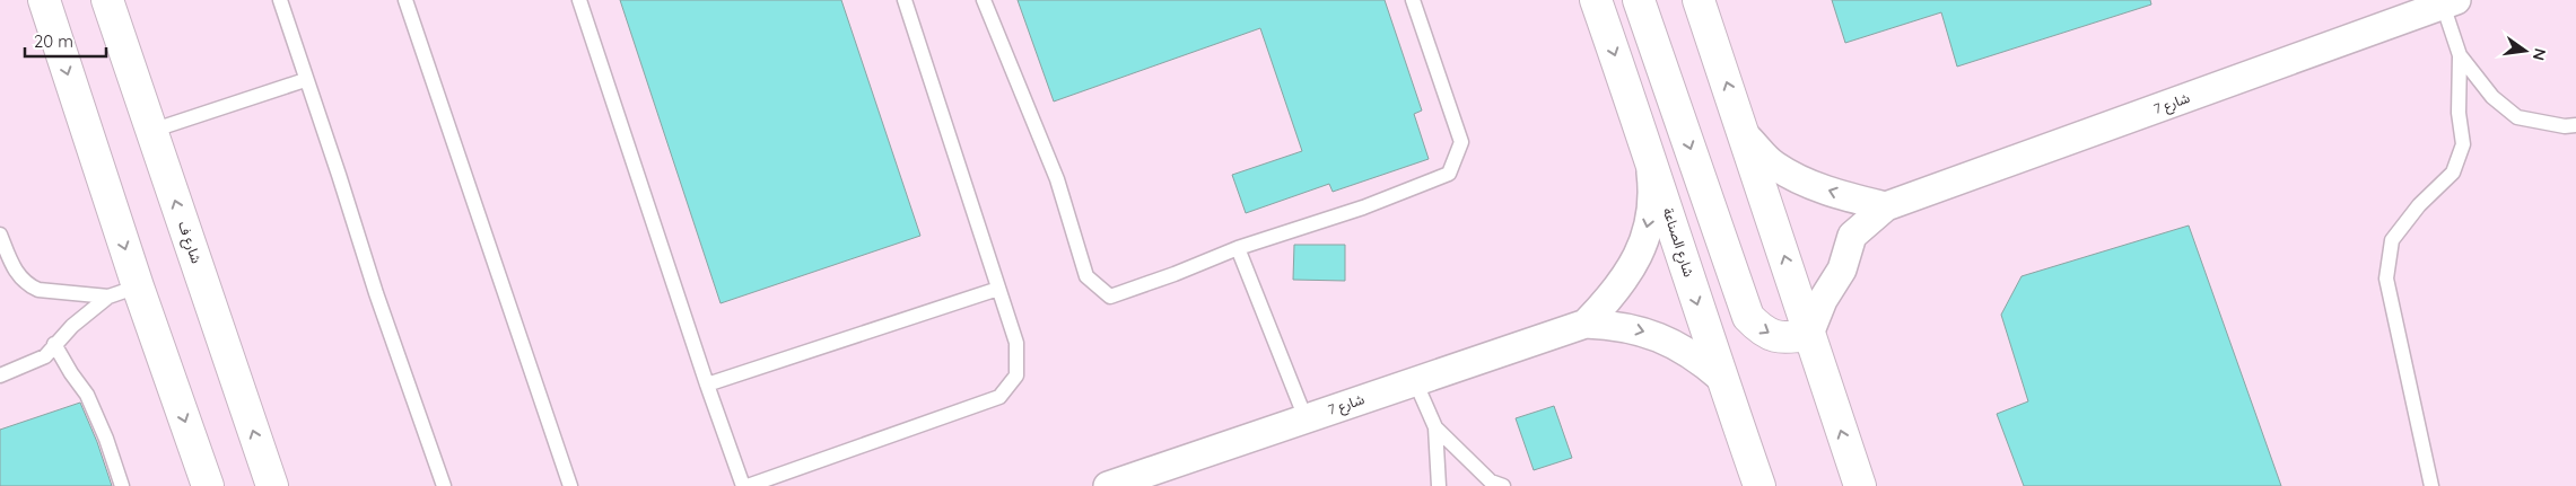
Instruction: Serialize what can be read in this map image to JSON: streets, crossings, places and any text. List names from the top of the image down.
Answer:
{
  "streets": {
    "street": ["شارع 7", "شارع ف", "شارع الصناعة"]
  },
  "crossings": [
    ["شارع 7", "شارع الصناعة"]
  ],
  "scale_bar": "20 m",
  "north": "right"
}
